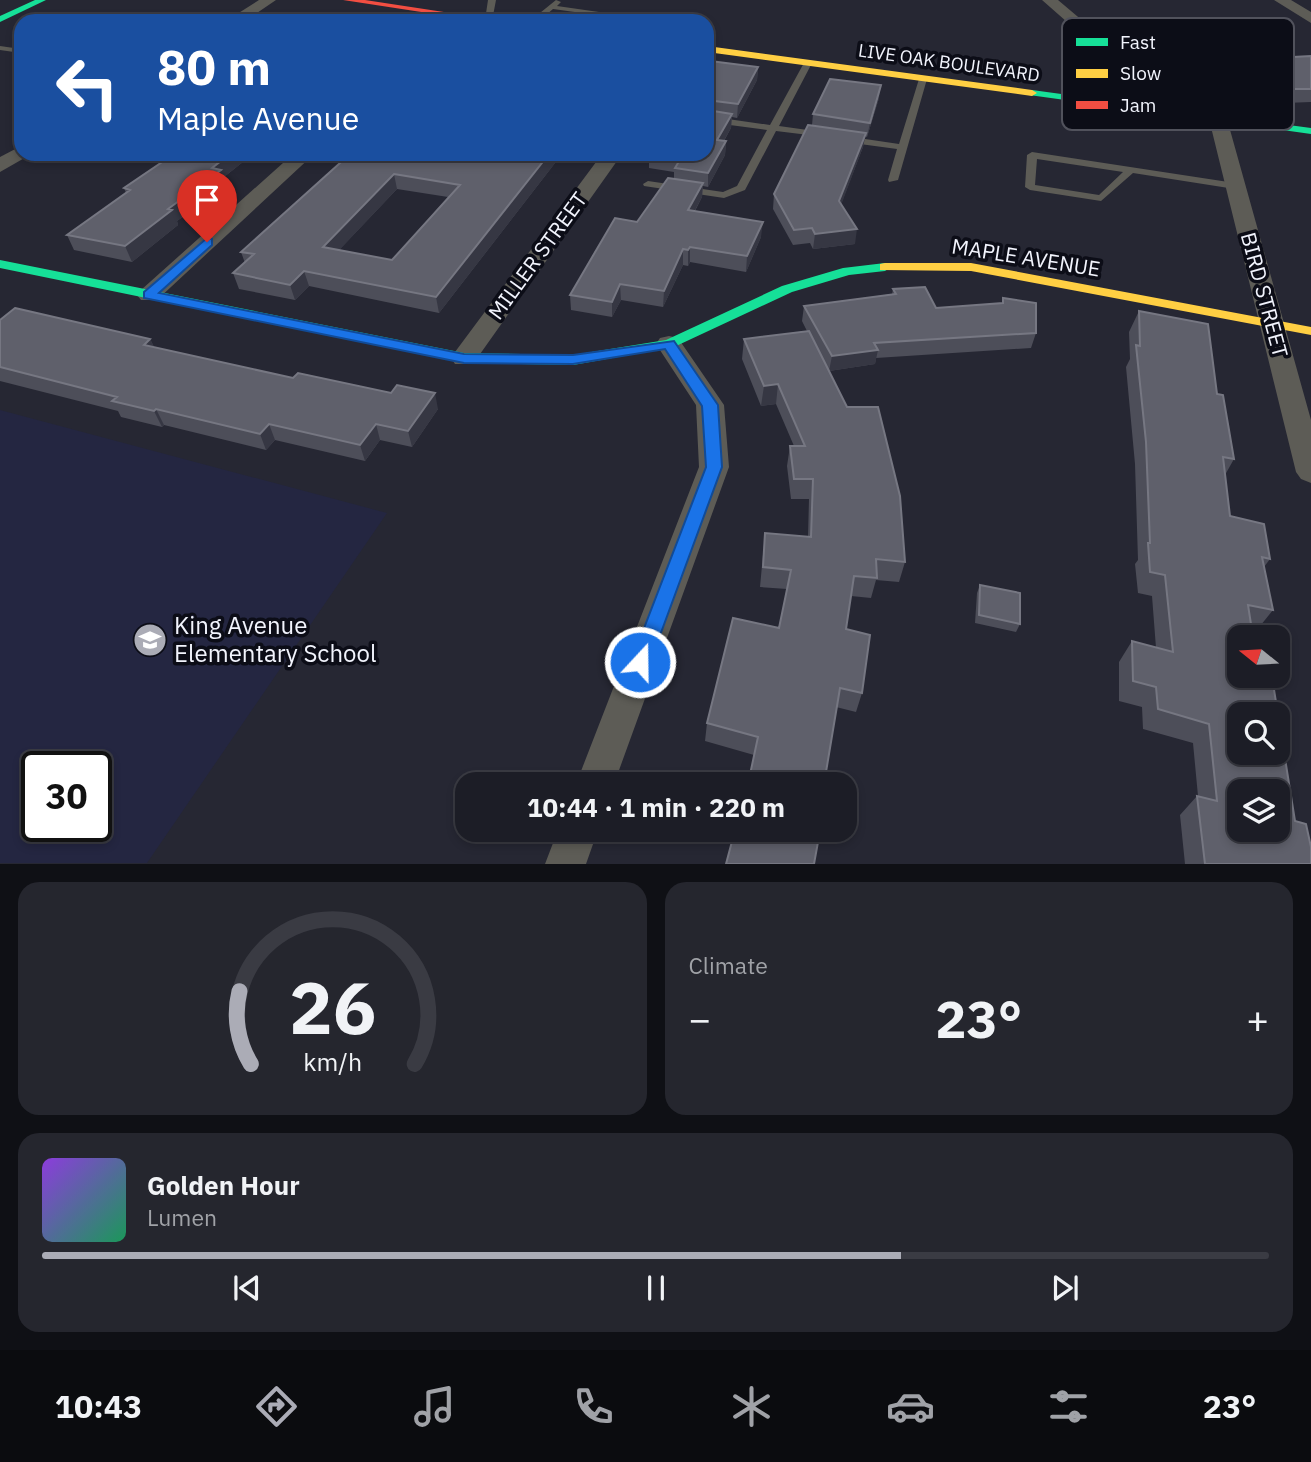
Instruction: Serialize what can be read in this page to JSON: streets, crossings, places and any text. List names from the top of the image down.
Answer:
{
  "streets": {
    "street": [
      "LIVE OAK BOULEVARD",
      "MILLER STREET",
      "MAPLE AVENUE",
      "BIRD STREET"
    ]
  },
  "crossings": [
    ["MILLER STREET", "MAPLE AVENUE"],
    ["MAPLE AVENUE", "BIRD STREET"]
  ],
  "places": {
    "school or university": ["King Avenue Elementary School"]
  },
  "legend": ["Fast", "Slow", "Jam"],
  "north": "left",
  "page": {
    "turn": ["80 m", "Maple Avenue"],
    "limit": "30",
    "trip": "10:44 · 1 min · 220 m",
    "tile": "Climate",
    "heat": ["−", "23°", "+"],
    "song": ["Golden Hour", "Lumen"],
    "tabs": ["10:43", "23°"],
    "gauge": ["26", "km/h"]
  }
}
